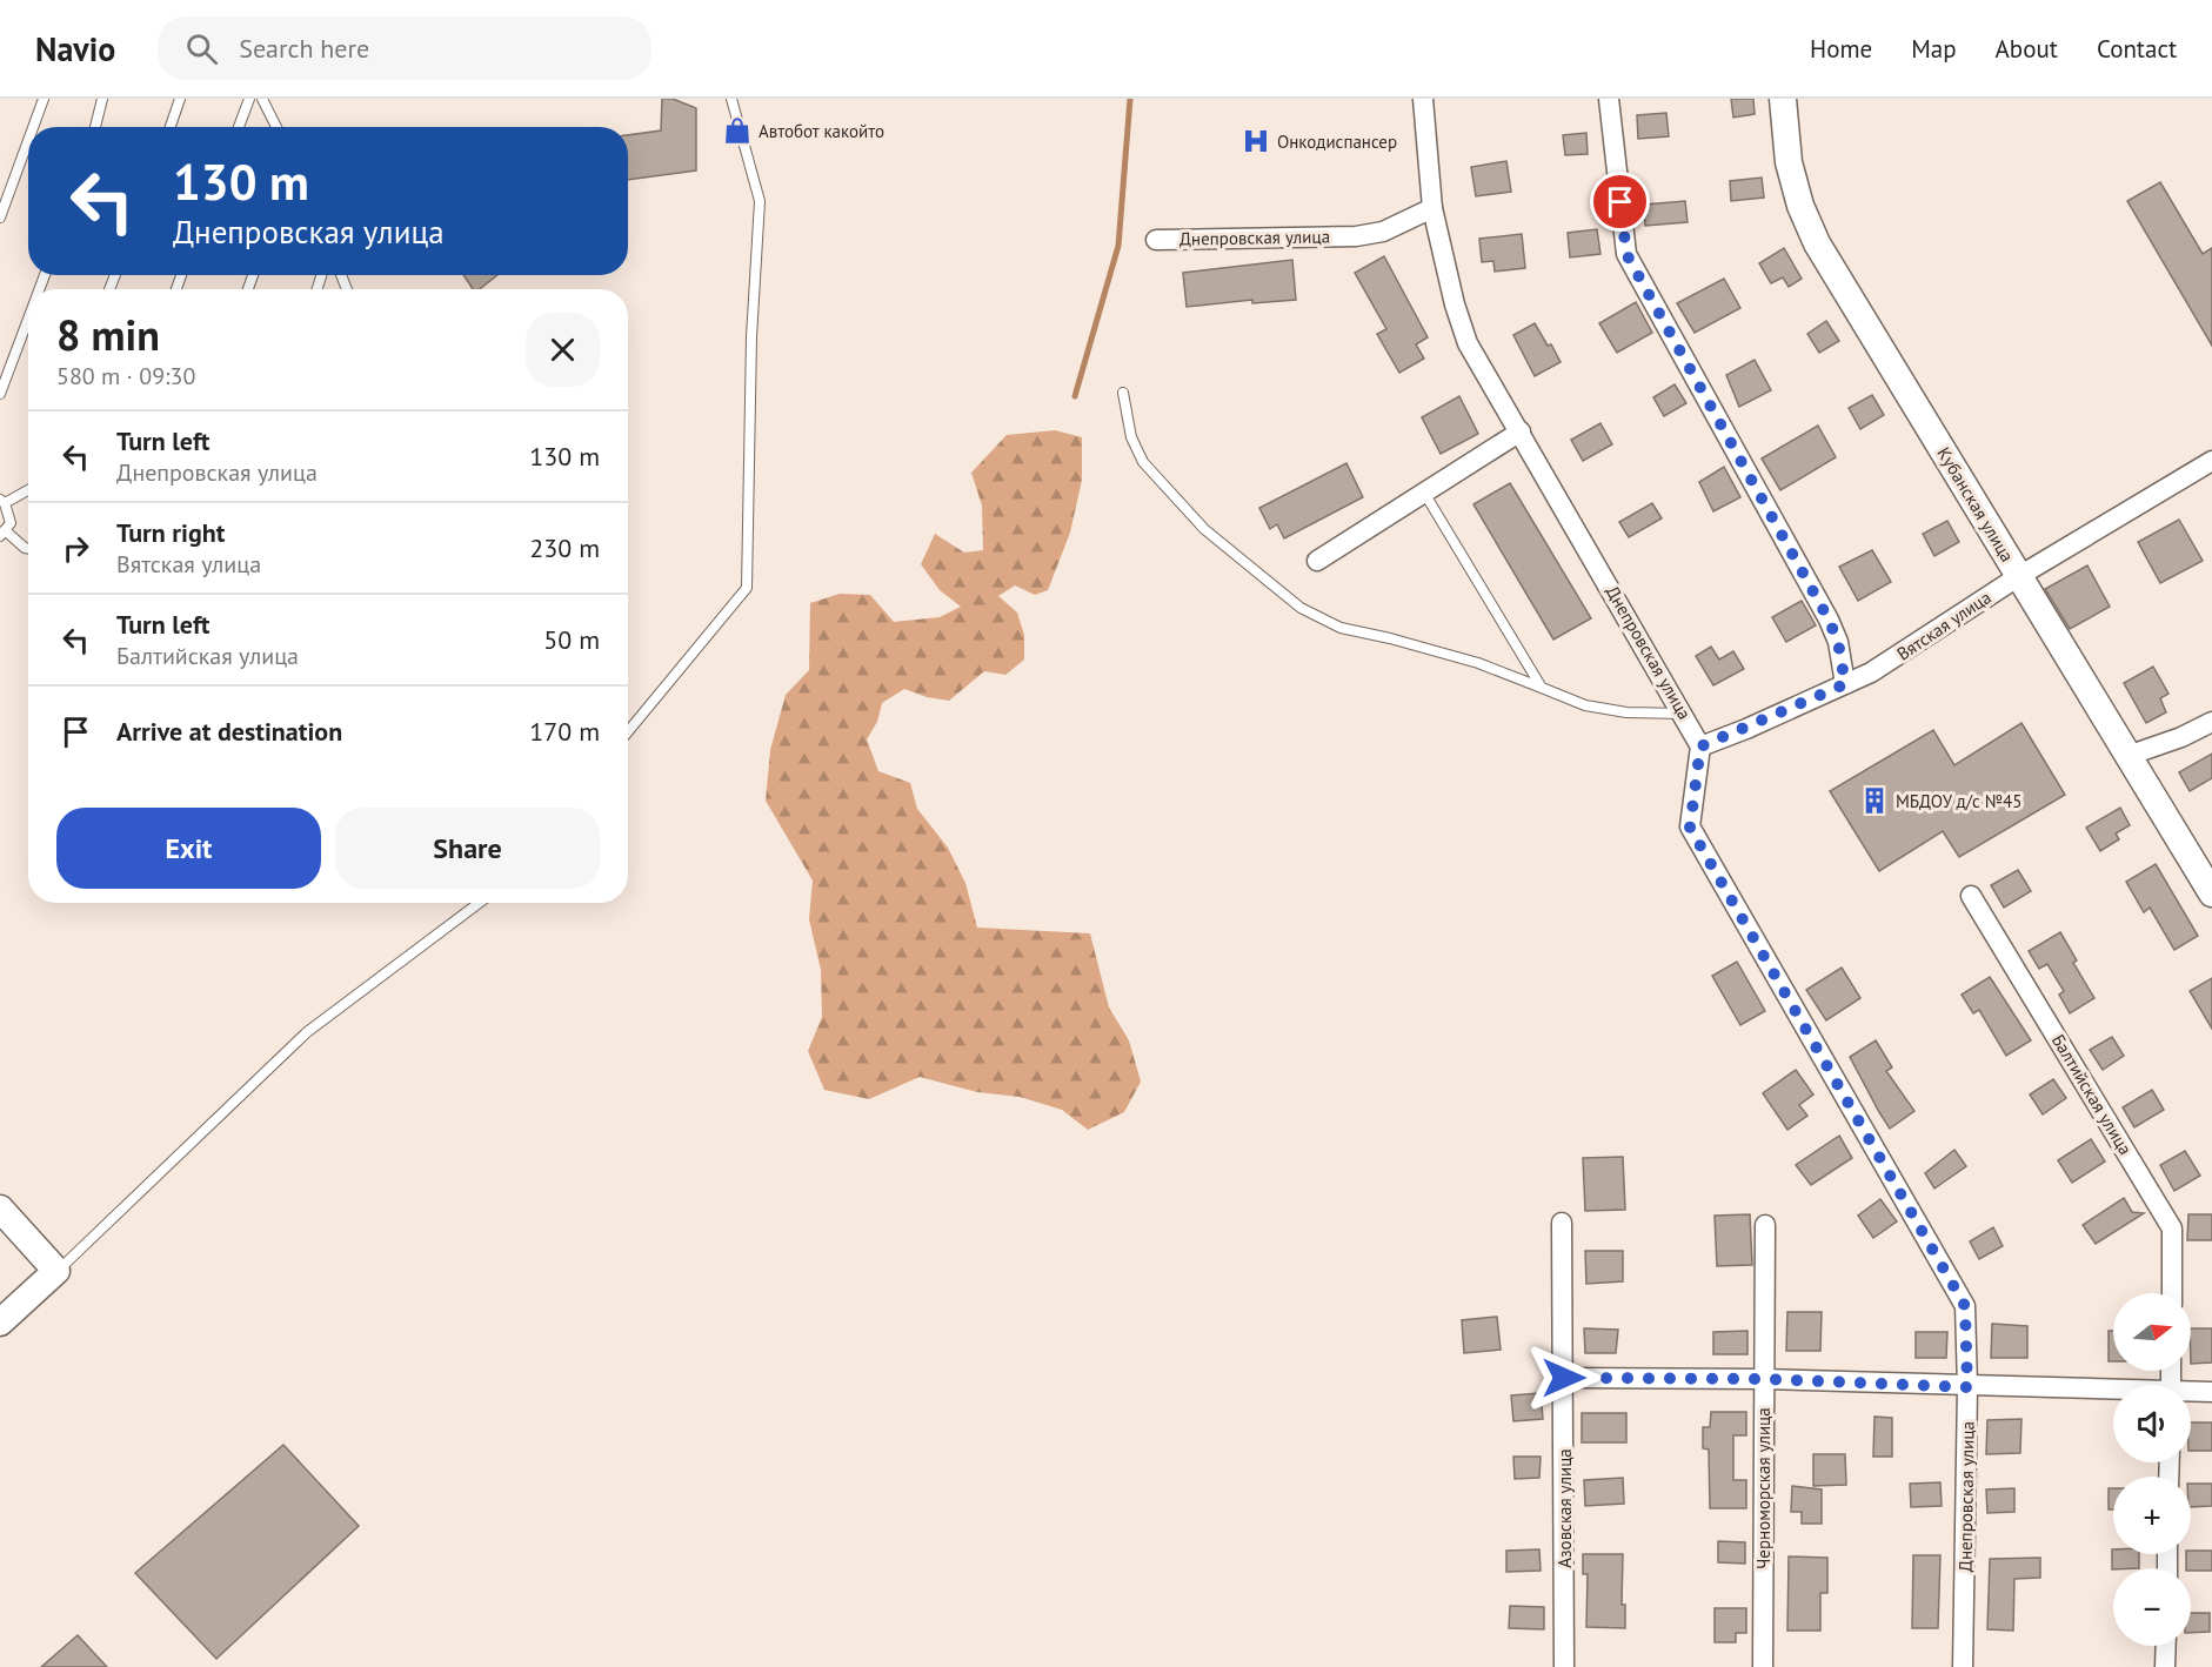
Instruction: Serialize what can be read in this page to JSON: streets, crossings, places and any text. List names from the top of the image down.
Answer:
{
  "streets": {
    "street": [
      "Днепровская улица",
      "Кубанская улица",
      "Вятская улица",
      "Балтийская улица",
      "Черноморская улица",
      "Азовская улица"
    ]
  },
  "crossings": [
    ["Днепровская улица", "Вятская улица"],
    ["Кубанская улица", "Вятская улица"]
  ],
  "places": {
    "shop": ["Автобот какойто"],
    "hospital": ["Онкодиспансер"],
    "building": ["МБДОУ д/с №45"]
  },
  "north": "right",
  "page": {
    "header": "Navio",
    "search": "Search here",
    "nav": [
      "Home",
      "Map",
      "About",
      "Contact"
    ],
    "turn": ["130 m", "Днепровская улица"],
    "heading": ["8 min", "580 m · 09:30"],
    "list": [
      {
        "name": "Turn left",
        "note": "Днепровская улица",
        "value": "130 m"
      },
      {
        "name": "Turn right",
        "note": "Вятская улица",
        "value": "230 m"
      },
      {
        "name": "Turn left",
        "note": "Балтийская улица",
        "value": "50 m"
      },
      {
        "name": "Arrive at destination",
        "value": "170 m"
      }
    ],
    "buttons": ["Exit", "Share"],
    "map_buttons": ["+", "−"]
  }
}
